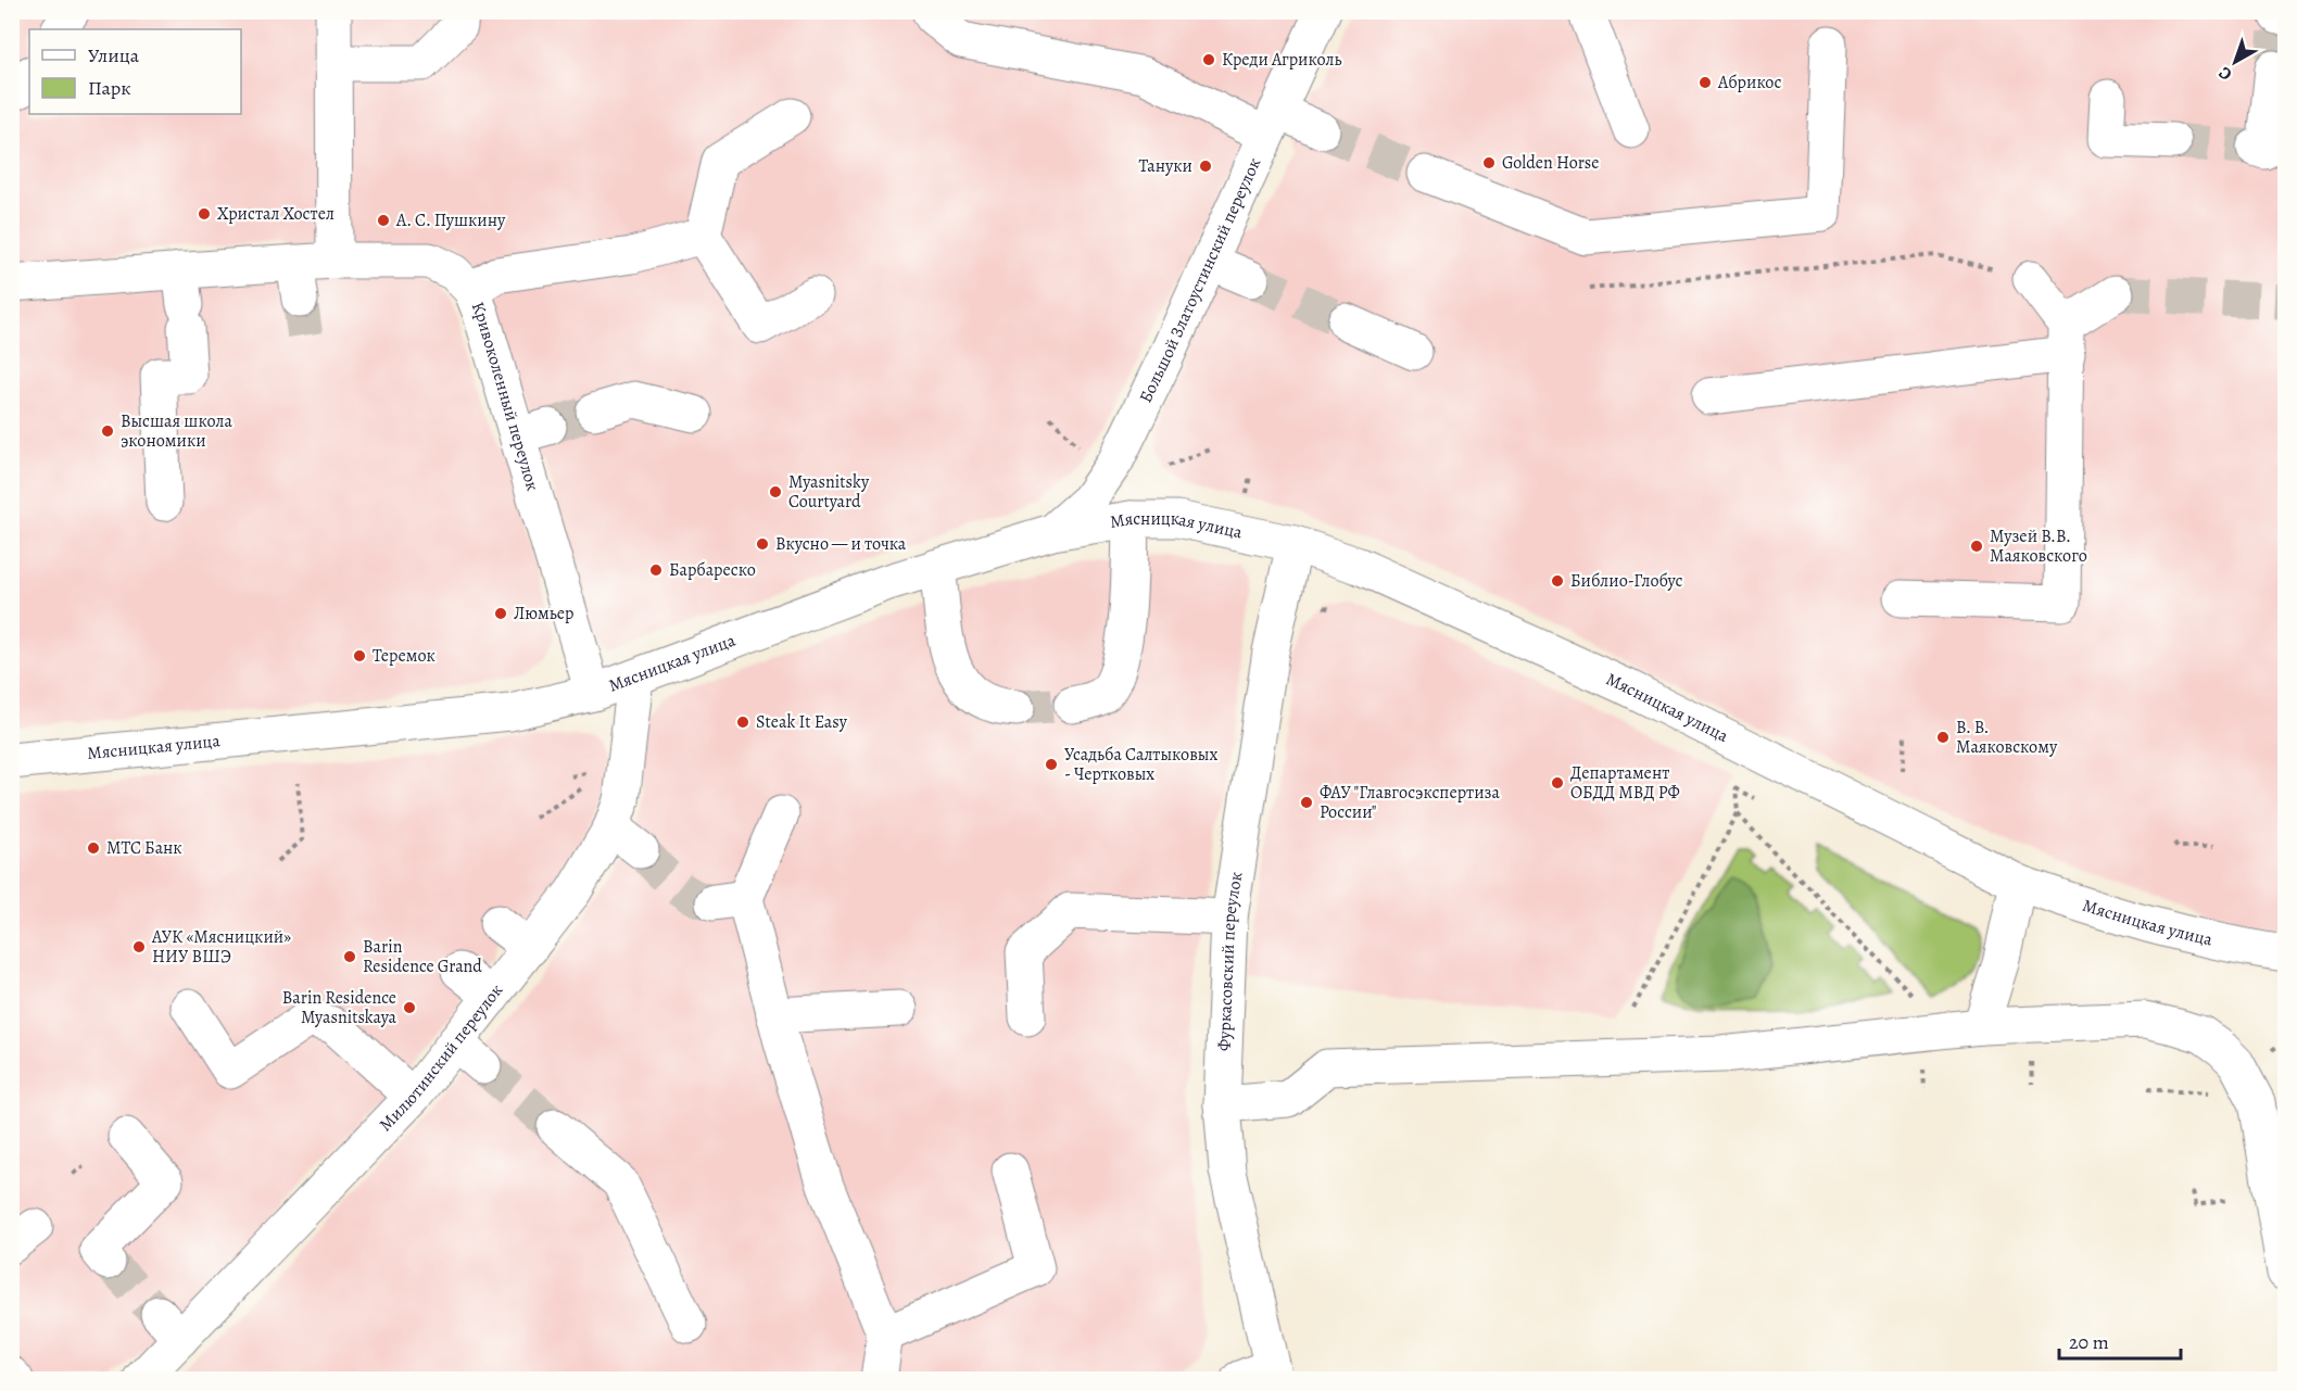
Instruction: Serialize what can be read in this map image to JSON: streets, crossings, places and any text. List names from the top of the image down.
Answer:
{
  "streets": {
    "street": [
      "Большой Златоустинский переулок",
      "Кривоколенный переулок",
      "Мясницкая улица",
      "Фуркасовский переулок",
      "Милютинский переулок"
    ]
  },
  "crossings": [
    ["Большой Златоустинский переулок", "Мясницкая улица"],
    ["Кривоколенный переулок", "Мясницкая улица"],
    ["Мясницкая улица", "Фуркасовский переулок"],
    ["Мясницкая улица", "Милютинский переулок"]
  ],
  "places": [
    "Креди Агриколь",
    "Абрикос",
    "Golden Horse",
    "Тануки",
    "Христал Хостел",
    "А. С. Пушкину",
    "Высшая школа экономики",
    "Myasnitsky Courtyard",
    "Вкусно — и точка",
    "Музей В.В. Маяковского",
    "Барбареско",
    "Библио-Глобус",
    "Люмьер",
    "Теремок",
    "Steak It Easy",
    "В. В. Маяковскому",
    "Усадьба Салтыковых - Чертковых",
    "Департамент ОБДД МВД РФ",
    "ФАУ \"Главгосэкспертиза России\"",
    "МТС Банк",
    "АУК «Мясницкий» НИУ ВШЭ",
    "Barin Residence Grand",
    "Barin Residence Myasnitskaya"
  ],
  "legend": ["Улица", "Парк"],
  "scale_bar": "20 m",
  "north": "bottom left"
}
